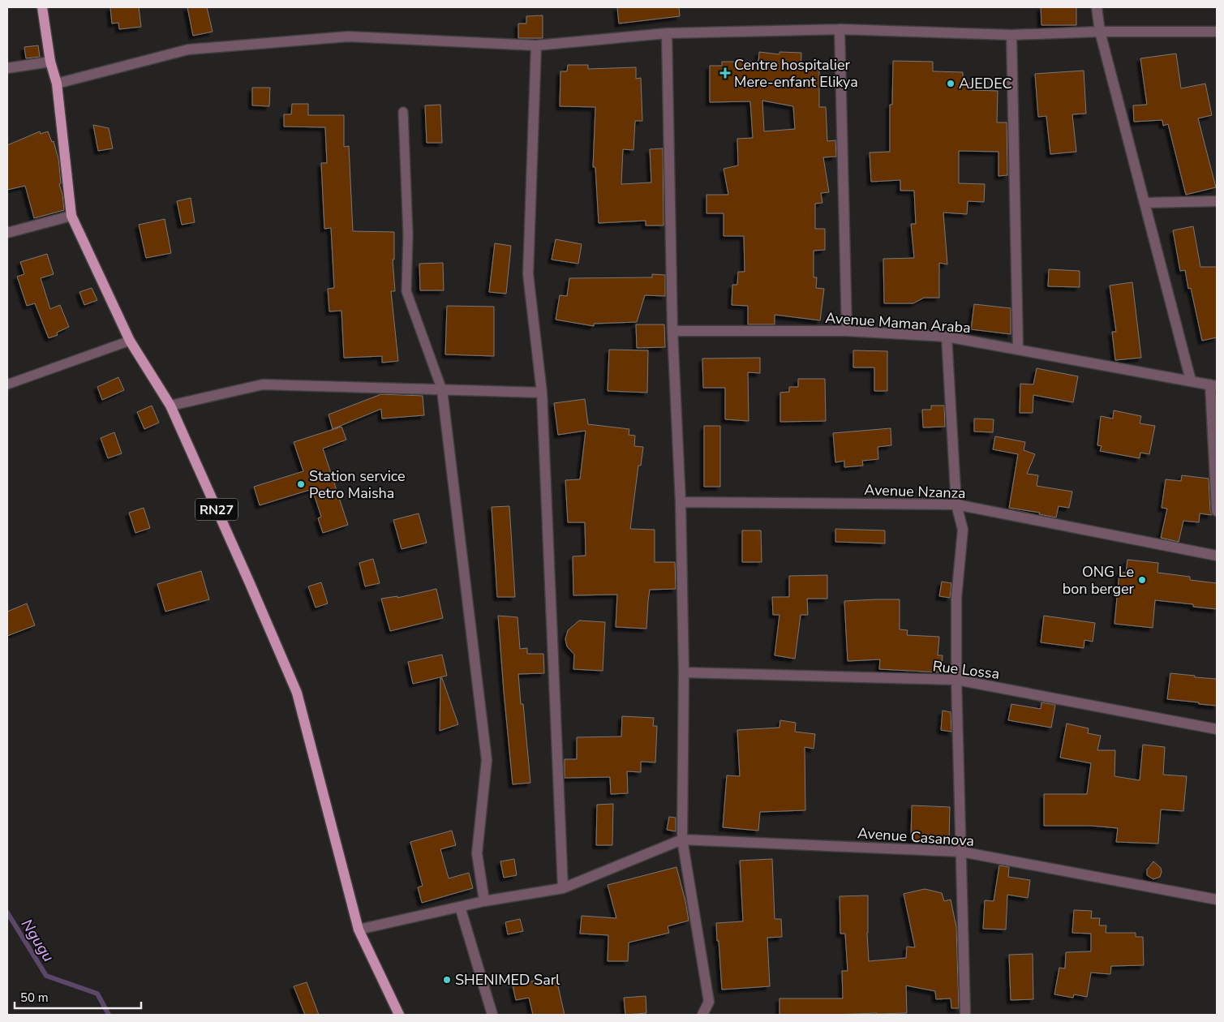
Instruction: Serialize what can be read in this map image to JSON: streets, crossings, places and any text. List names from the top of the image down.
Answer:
{
  "streets": {
    "main road": ["RN27"],
    "street": [
      "Avenue Maman Araba",
      "Avenue Nzanza",
      "Rue Lossa",
      "Avenue Casanova"
    ]
  },
  "water": ["Ngugu"],
  "places": {
    "health": ["Centre hospitalier Mere-enfant Elikya"],
    "other": [
      "AJEDEC",
      "Station service Petro Maisha",
      "ONG Le bon berger",
      "SHENIMED Sarl"
    ]
  },
  "scale_bar": "50 m"
}
